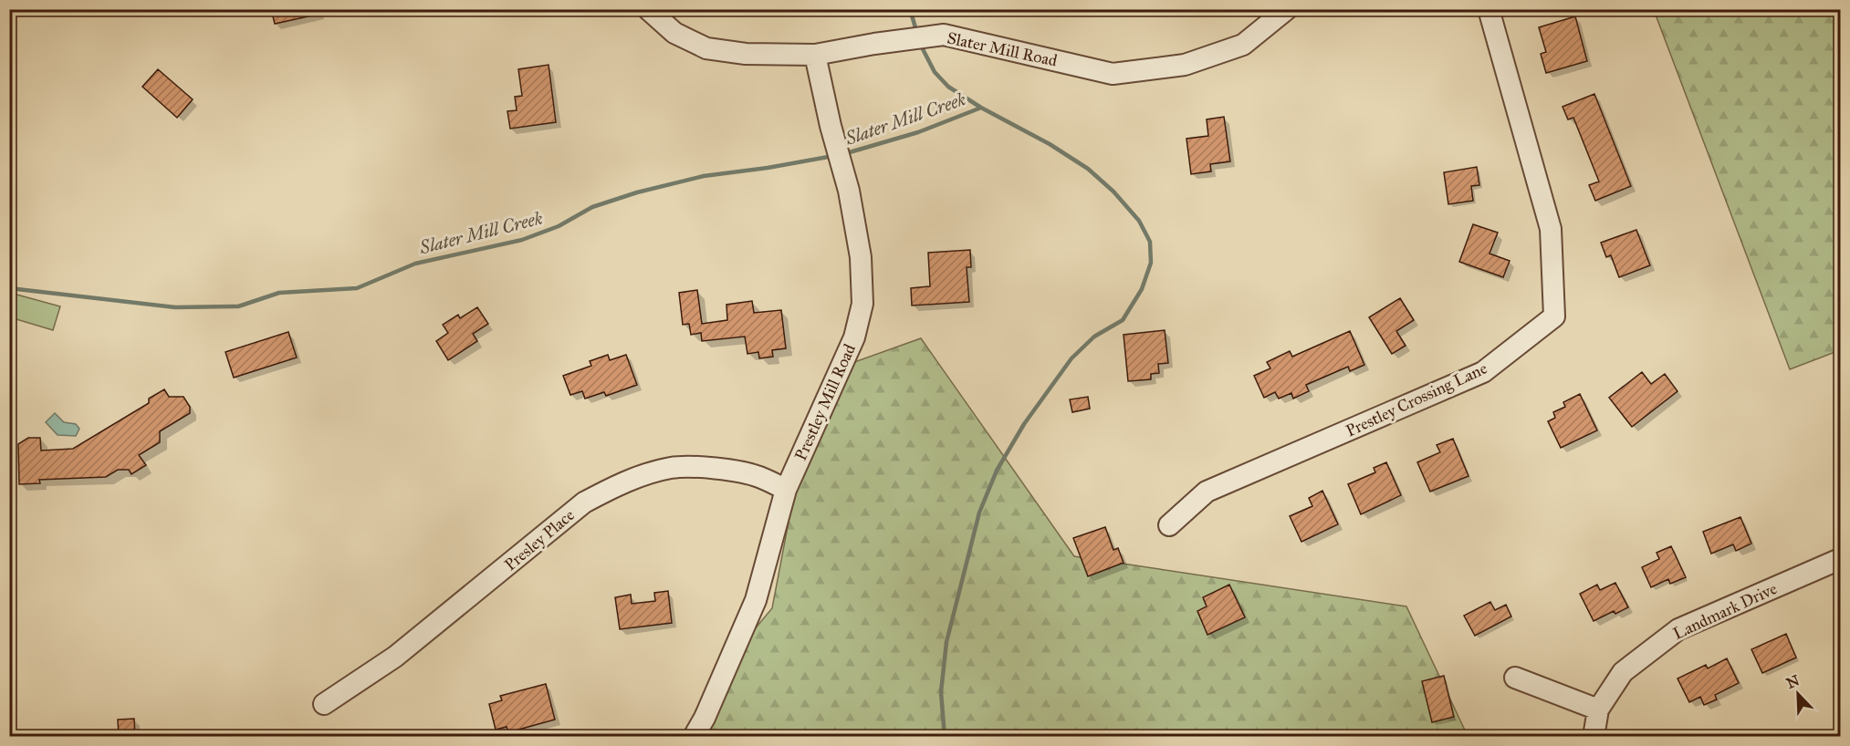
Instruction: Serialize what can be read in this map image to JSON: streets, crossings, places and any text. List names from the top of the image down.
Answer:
{
  "streets": {
    "street": [
      "Slater Mill Road",
      "Prestley Crossing Lane",
      "Prestley Mill Road",
      "Presley Place",
      "Landmark Drive"
    ]
  },
  "crossings": [
    ["Slater Mill Road", "Prestley Mill Road"],
    ["Prestley Mill Road", "Presley Place"]
  ],
  "water": ["Slater Mill Creek"],
  "north": "top left"
}
